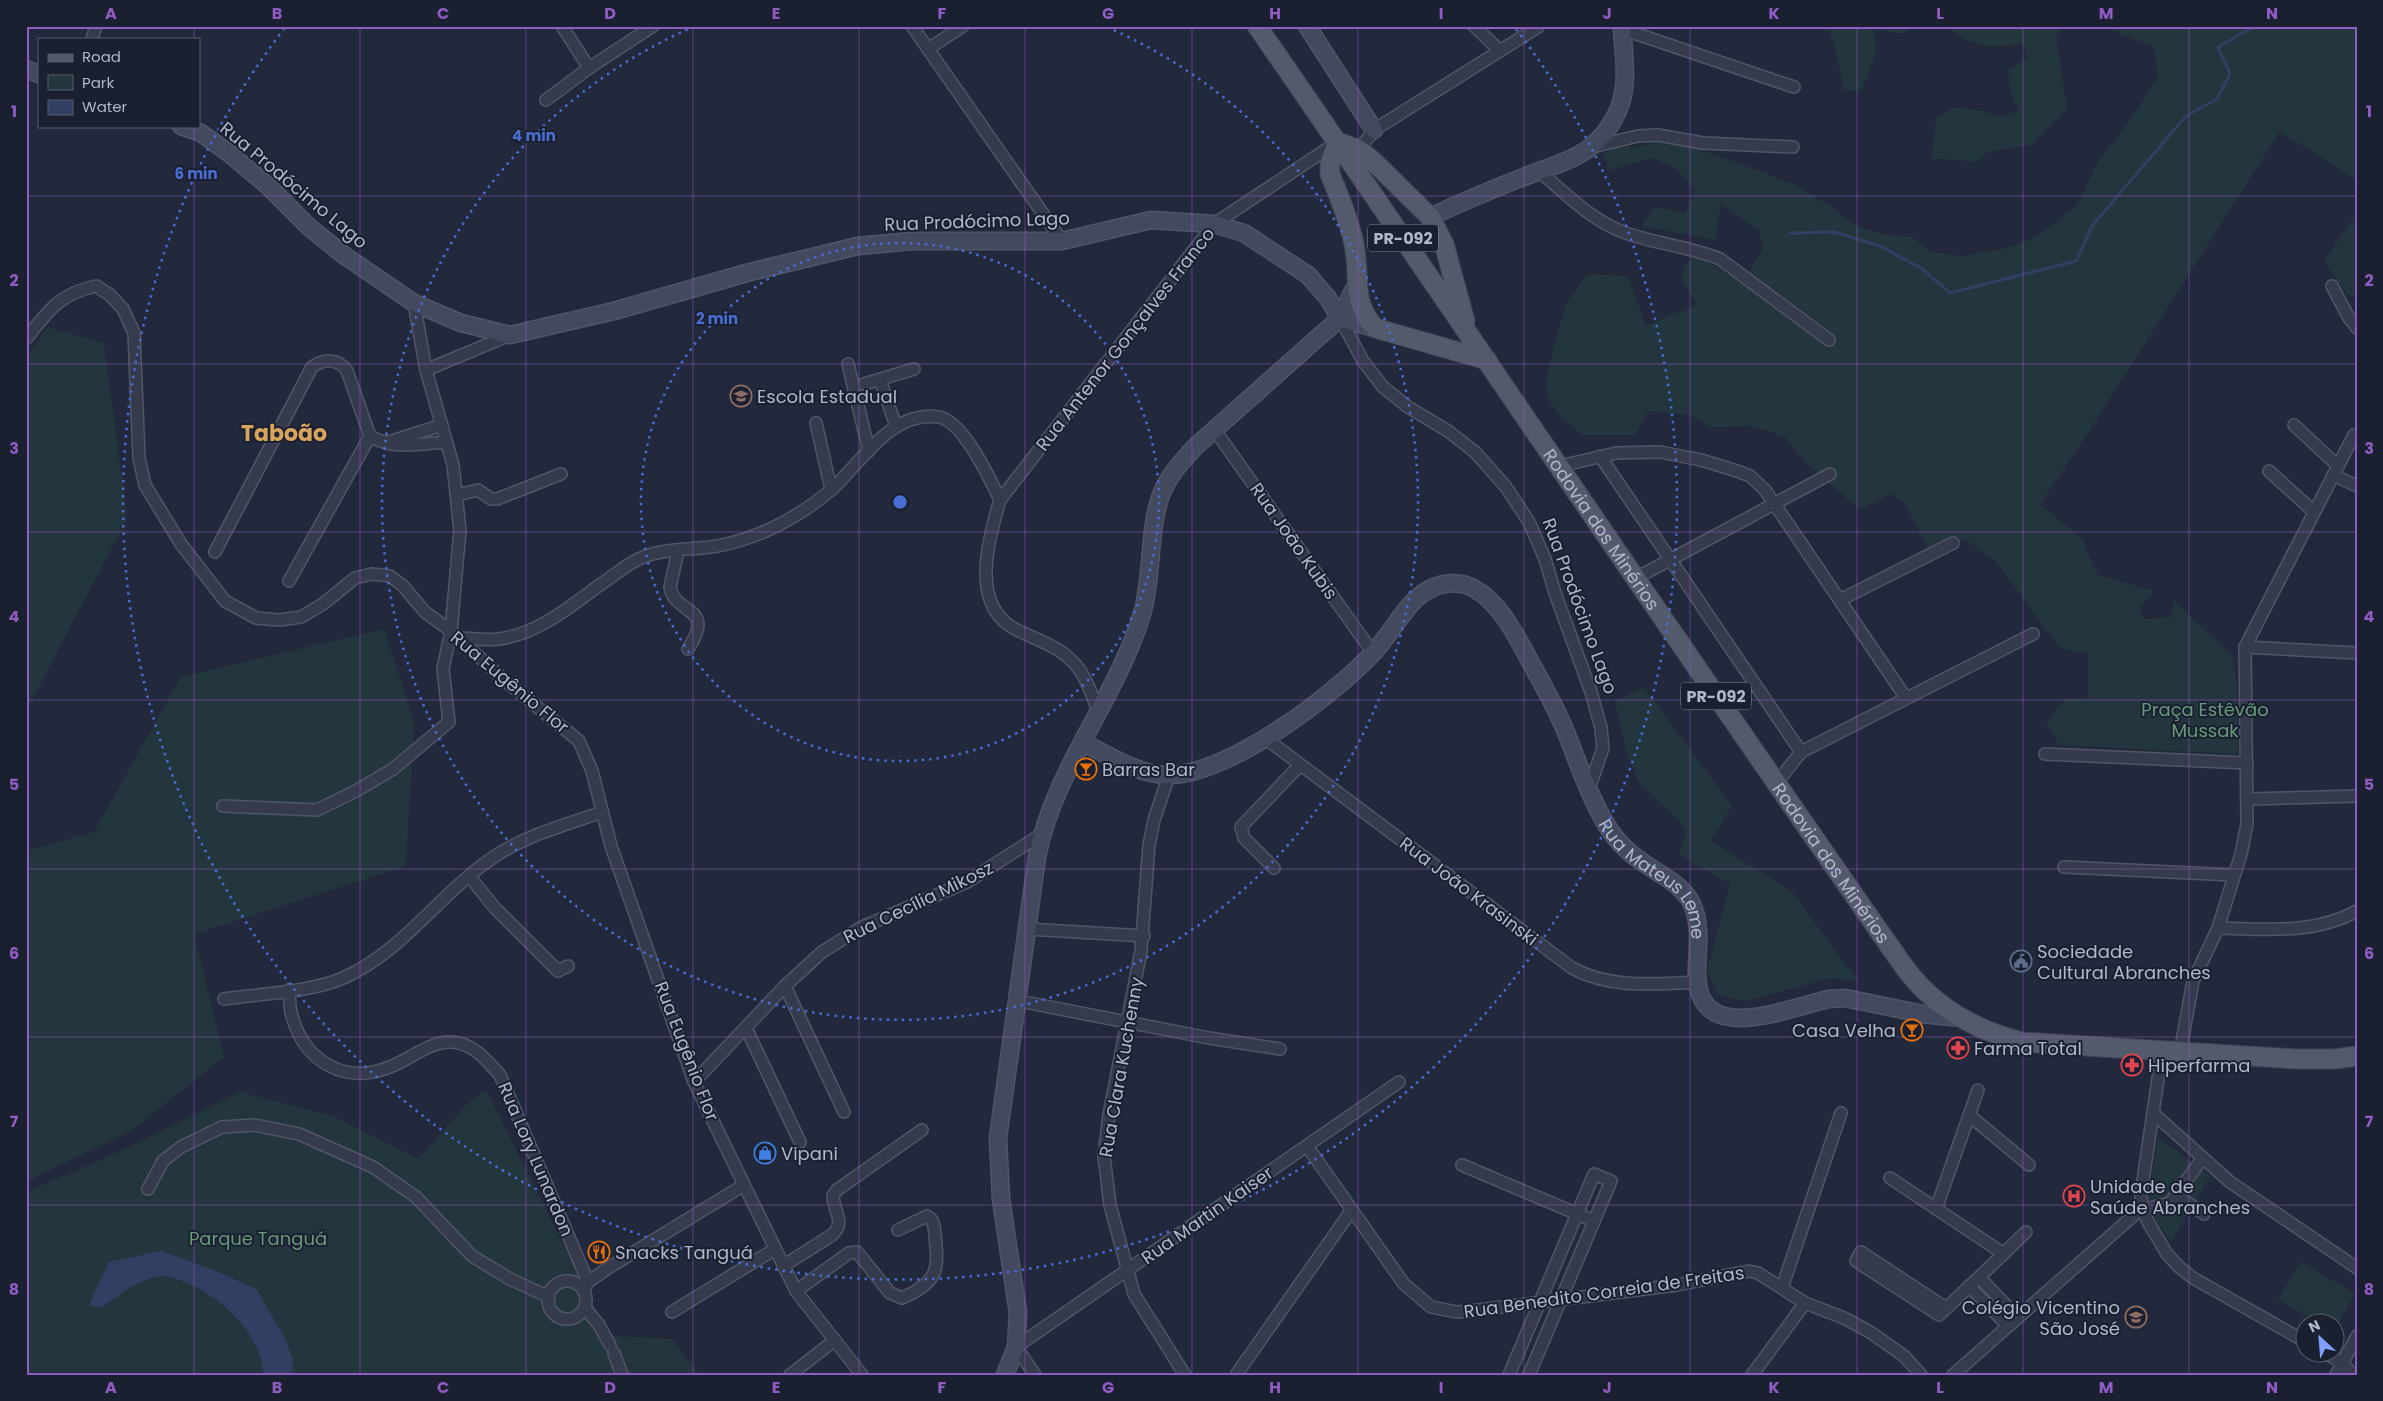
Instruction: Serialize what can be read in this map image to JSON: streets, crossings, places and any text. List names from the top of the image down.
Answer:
{
  "streets": {
    "main road": [
      "Rua Prodócimo Lago",
      "PR-092",
      "Rodovia dos Minérios",
      "Rua Mateus Leme"
    ],
    "street": [
      "Rua Antenor Gonçalves Franco",
      "Rua João Kubis",
      "Rua Eugênio Flor",
      "Rua João Krasinski",
      "Rua Cecília Mikosz",
      "Rua Clara Kuchenny",
      "Rua Lory Lunardon",
      "Rua Martin Kaiser",
      "Rua Benedito Correia de Freitas"
    ]
  },
  "crossings": [
    ["Rua Prodócimo Lago", "Rua Antenor Gonçalves Franco"],
    ["Rua Prodócimo Lago", "Rua Mateus Leme"],
    ["Rua Antenor Gonçalves Franco", "Rodovia dos Minérios"],
    ["Rodovia dos Minérios", "Rua Mateus Leme"],
    ["Rua João Kubis", "Rua Mateus Leme"],
    ["Rua Eugênio Flor", "Rua Cecília Mikosz"],
    ["Rua Mateus Leme", "Rua João Krasinski"],
    ["Rua Mateus Leme", "Rua Clara Kuchenny"],
    ["Rua Clara Kuchenny", "Rua Martin Kaiser"],
    ["Rua Martin Kaiser", "Rua Benedito Correia de Freitas"]
  ],
  "districts": ["Taboão"],
  "parks": ["Praça Estêvão Mussak", "Parque Tanguá"],
  "places": {
    "school or university": ["Escola Estadual", "Colégio Vicentino São José"],
    "bar": ["Barras Bar", "Casa Velha"],
    "public building": ["Sociedade Cultural Abranches"],
    "pharmacy": ["Farma Total", "Hiperfarma"],
    "shop": ["Vipani"],
    "hospital": ["Unidade de Saúde Abranches"],
    "restaurant": ["Snacks Tanguá"]
  },
  "legend": ["Road", "Park", "Water"],
  "north": "top left",
  "grid": {
    "columns": [
      "A",
      "B",
      "C",
      "D",
      "E",
      "F",
      "G",
      "H",
      "I",
      "J",
      "K",
      "L",
      "M",
      "N"
    ],
    "rows": [
      "1",
      "2",
      "3",
      "4",
      "5",
      "6",
      "7",
      "8"
    ]
  },
  "rings": ["4 min", "6 min", "2 min"]
}
